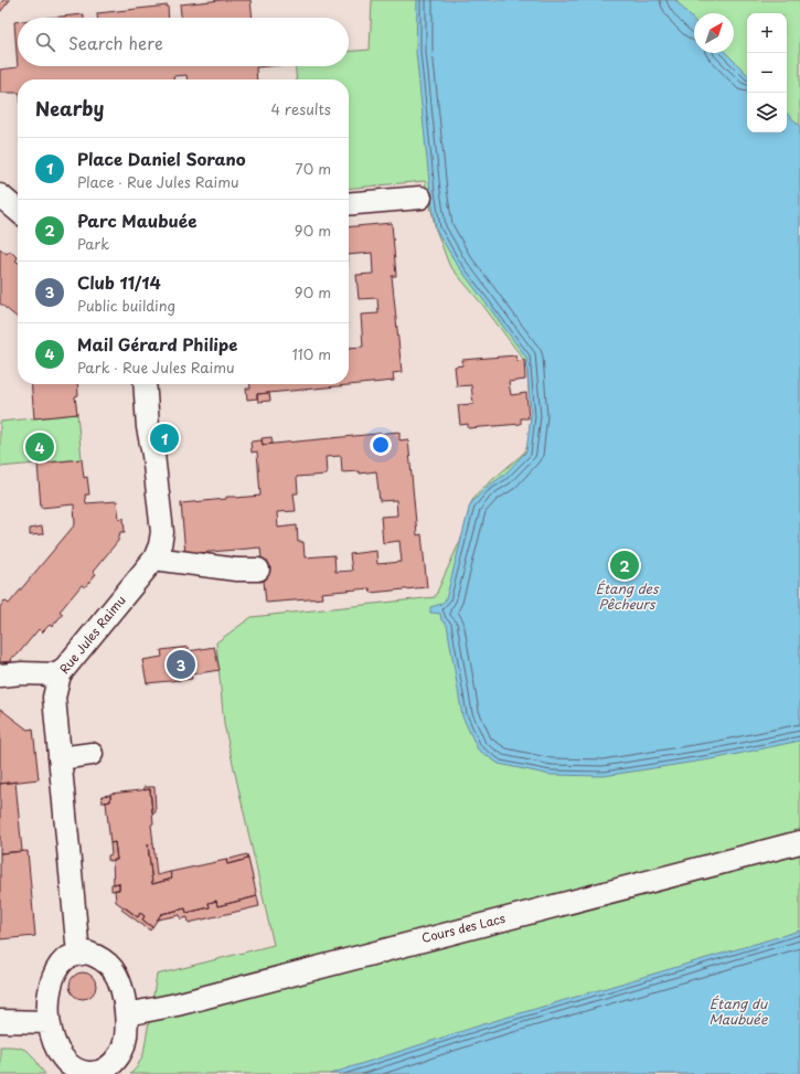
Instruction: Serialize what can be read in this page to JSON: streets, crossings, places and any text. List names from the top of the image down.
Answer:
{
  "streets": {
    "street": ["Rue Jules Raimu", "Cours des Lacs"]
  },
  "crossings": [
    ["Rue Jules Raimu", "Cours des Lacs"]
  ],
  "water": ["Étang des Pêcheurs", "Étang du Maubuée"],
  "north": "top right",
  "page": {
    "map_buttons": ["+", "−"],
    "search": "Search here",
    "heading": ["Nearby", "4 results"],
    "list": [
      {
        "mark": "1",
        "name": "Place Daniel Sorano",
        "note": "Place · Rue Jules Raimu",
        "value": "70 m"
      },
      {
        "mark": "2",
        "name": "Parc Maubuée",
        "note": "Park",
        "value": "90 m"
      },
      {
        "mark": "3",
        "name": "Club 11/14",
        "note": "Public building",
        "value": "90 m"
      },
      {
        "mark": "4",
        "name": "Mail Gérard Philipe",
        "note": "Park · Rue Jules Raimu",
        "value": "110 m"
      }
    ],
    "pins": [
      "1",
      "4",
      "2",
      "3"
    ]
  }
}
